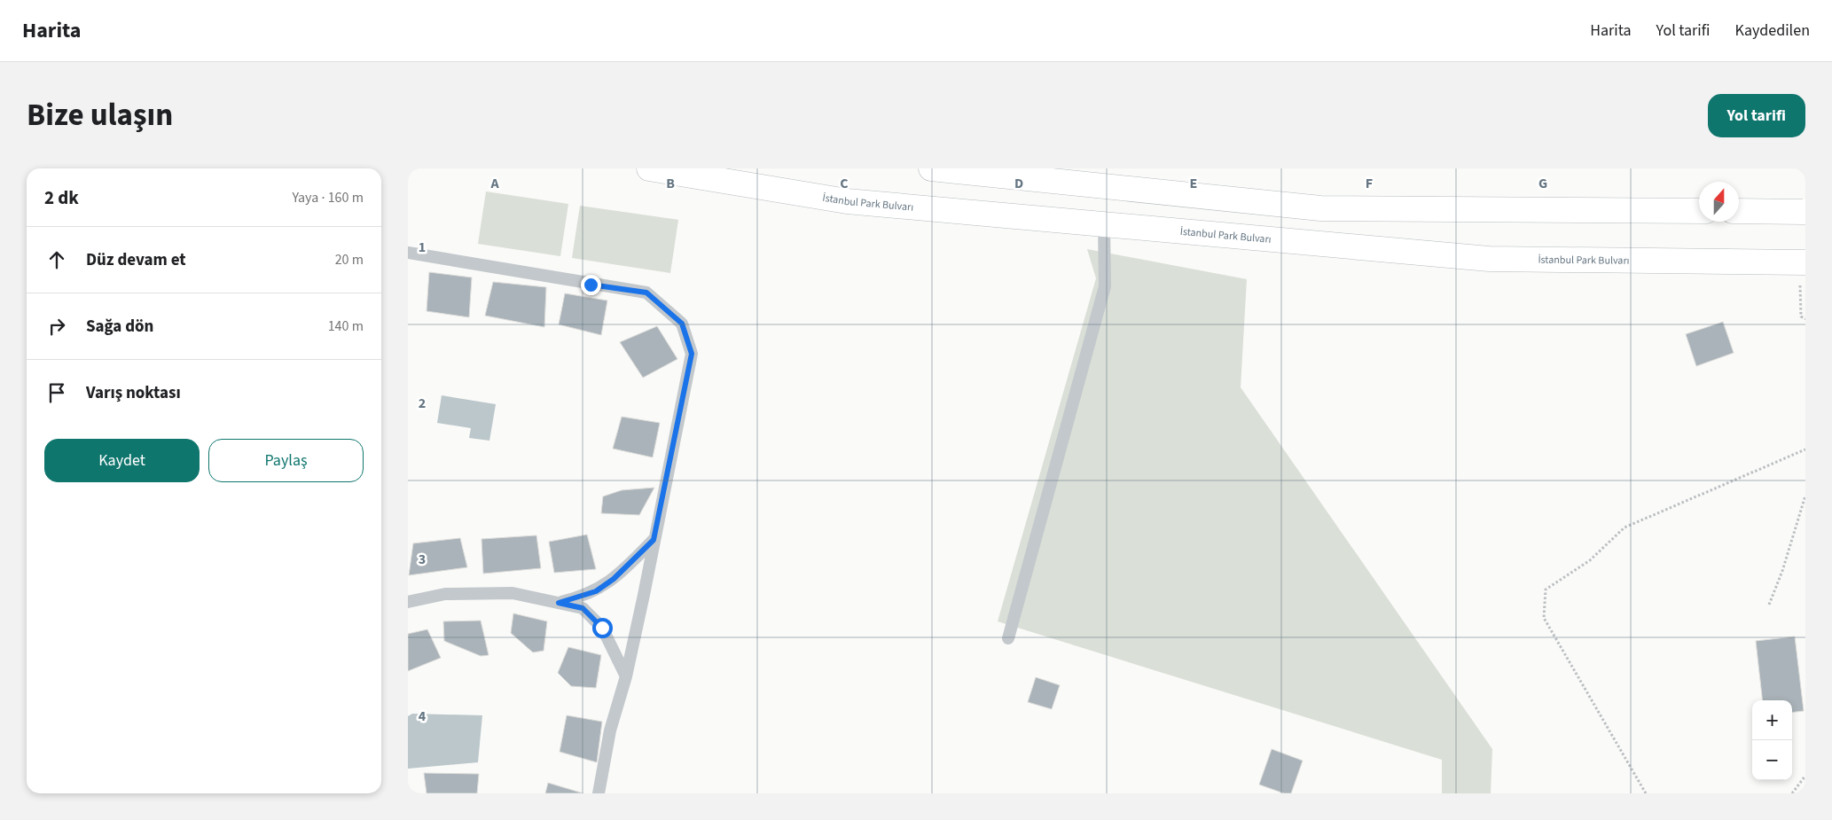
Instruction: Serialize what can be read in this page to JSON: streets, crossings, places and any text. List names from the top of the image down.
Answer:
{
  "streets": {
    "highway": ["İstanbul Park Bulvarı"]
  },
  "north": "top",
  "page": {
    "header": "Harita",
    "nav": ["Harita", "Yol tarifi", "Kaydedilen"],
    "title": "Bize ulaşın",
    "buttons": [
      "Yol tarifi",
      ["Kaydet", "Paylaş"]
    ],
    "heading": ["2 dk", "Yaya · 160 m"],
    "list": [
      ["Düz devam et", "20 m"],
      ["Sağa dön", "140 m"],
      "Varış noktası"
    ],
    "map_buttons": ["+", "−"]
  },
  "grid": {
    "columns": [
      "A",
      "B",
      "C",
      "D",
      "E",
      "F",
      "G"
    ],
    "rows": [
      "1",
      "2",
      "3",
      "4"
    ]
  }
}
